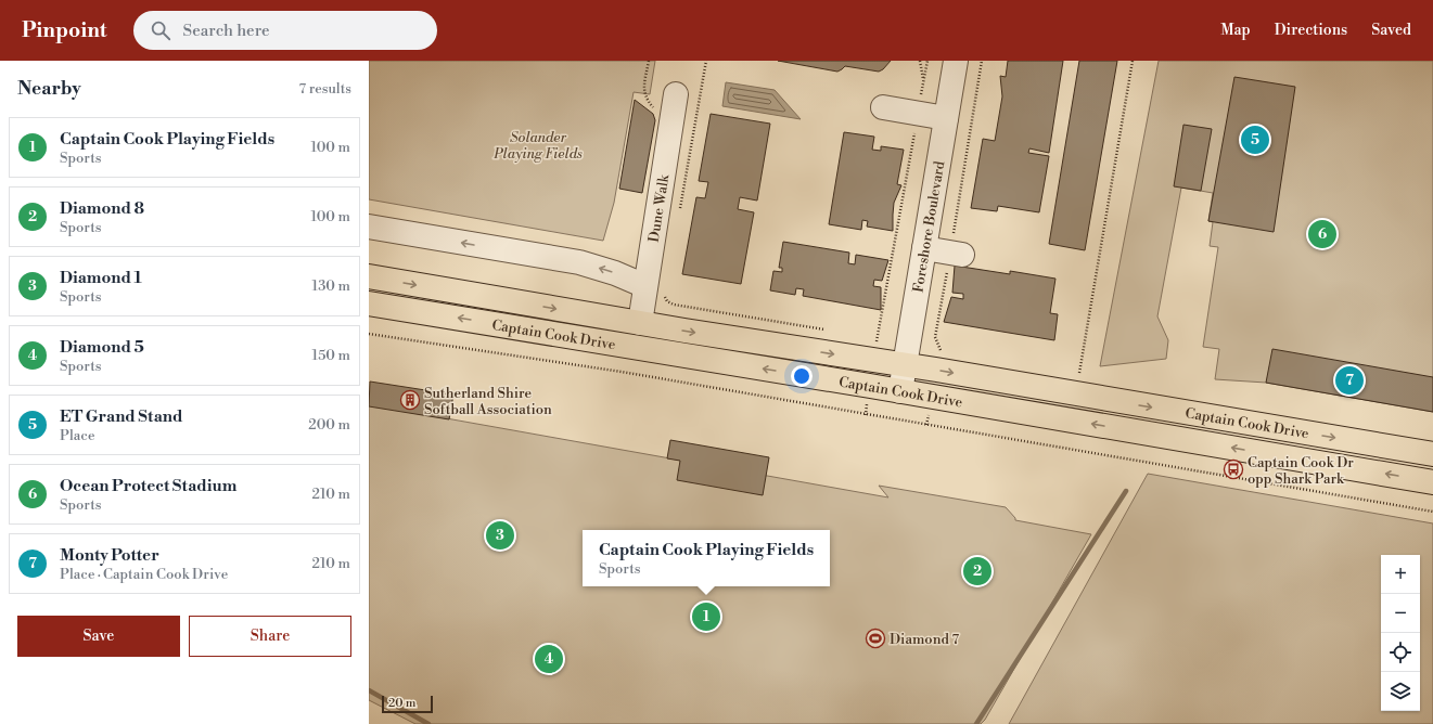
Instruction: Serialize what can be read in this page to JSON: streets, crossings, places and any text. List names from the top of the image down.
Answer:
{
  "streets": {
    "main road": ["Captain Cook Drive"],
    "street": ["Dune Walk", "Foreshore Boulevard"]
  },
  "crossings": [
    ["Dune Walk", "Captain Cook Drive"],
    ["Foreshore Boulevard", "Captain Cook Drive"]
  ],
  "parks": ["Solander Playing Fields"],
  "places": {
    "building": ["Sutherland Shire Softball Association"],
    "bus stop": ["Captain Cook Dr opp Shark Park"],
    "sports": ["Diamond 7"]
  },
  "scale_bar": "20 m",
  "page": {
    "header": "Pinpoint",
    "search": "Search here",
    "nav": ["Map", "Directions", "Saved"],
    "heading": ["Nearby", "7 results"],
    "list": [
      {
        "mark": "1",
        "name": "Captain Cook Playing Fields",
        "note": "Sports",
        "value": "100 m"
      },
      {
        "mark": "2",
        "name": "Diamond 8",
        "note": "Sports",
        "value": "100 m"
      },
      {
        "mark": "3",
        "name": "Diamond 1",
        "note": "Sports",
        "value": "130 m"
      },
      {
        "mark": "4",
        "name": "Diamond 5",
        "note": "Sports",
        "value": "150 m"
      },
      {
        "mark": "5",
        "name": "ET Grand Stand",
        "note": "Place",
        "value": "200 m"
      },
      {
        "mark": "6",
        "name": "Ocean Protect Stadium",
        "note": "Sports",
        "value": "210 m"
      },
      {
        "mark": "7",
        "name": "Monty Potter",
        "note": "Place · Captain Cook Drive",
        "value": "210 m"
      }
    ],
    "pins": [
      "5",
      "6",
      "7",
      "3",
      "2",
      "1",
      "4"
    ],
    "popup": ["Captain Cook Playing Fields", "Sports"],
    "map_buttons": ["+", "−"],
    "buttons": ["Save", "Share"],
    "scale": "20 m"
  }
}
